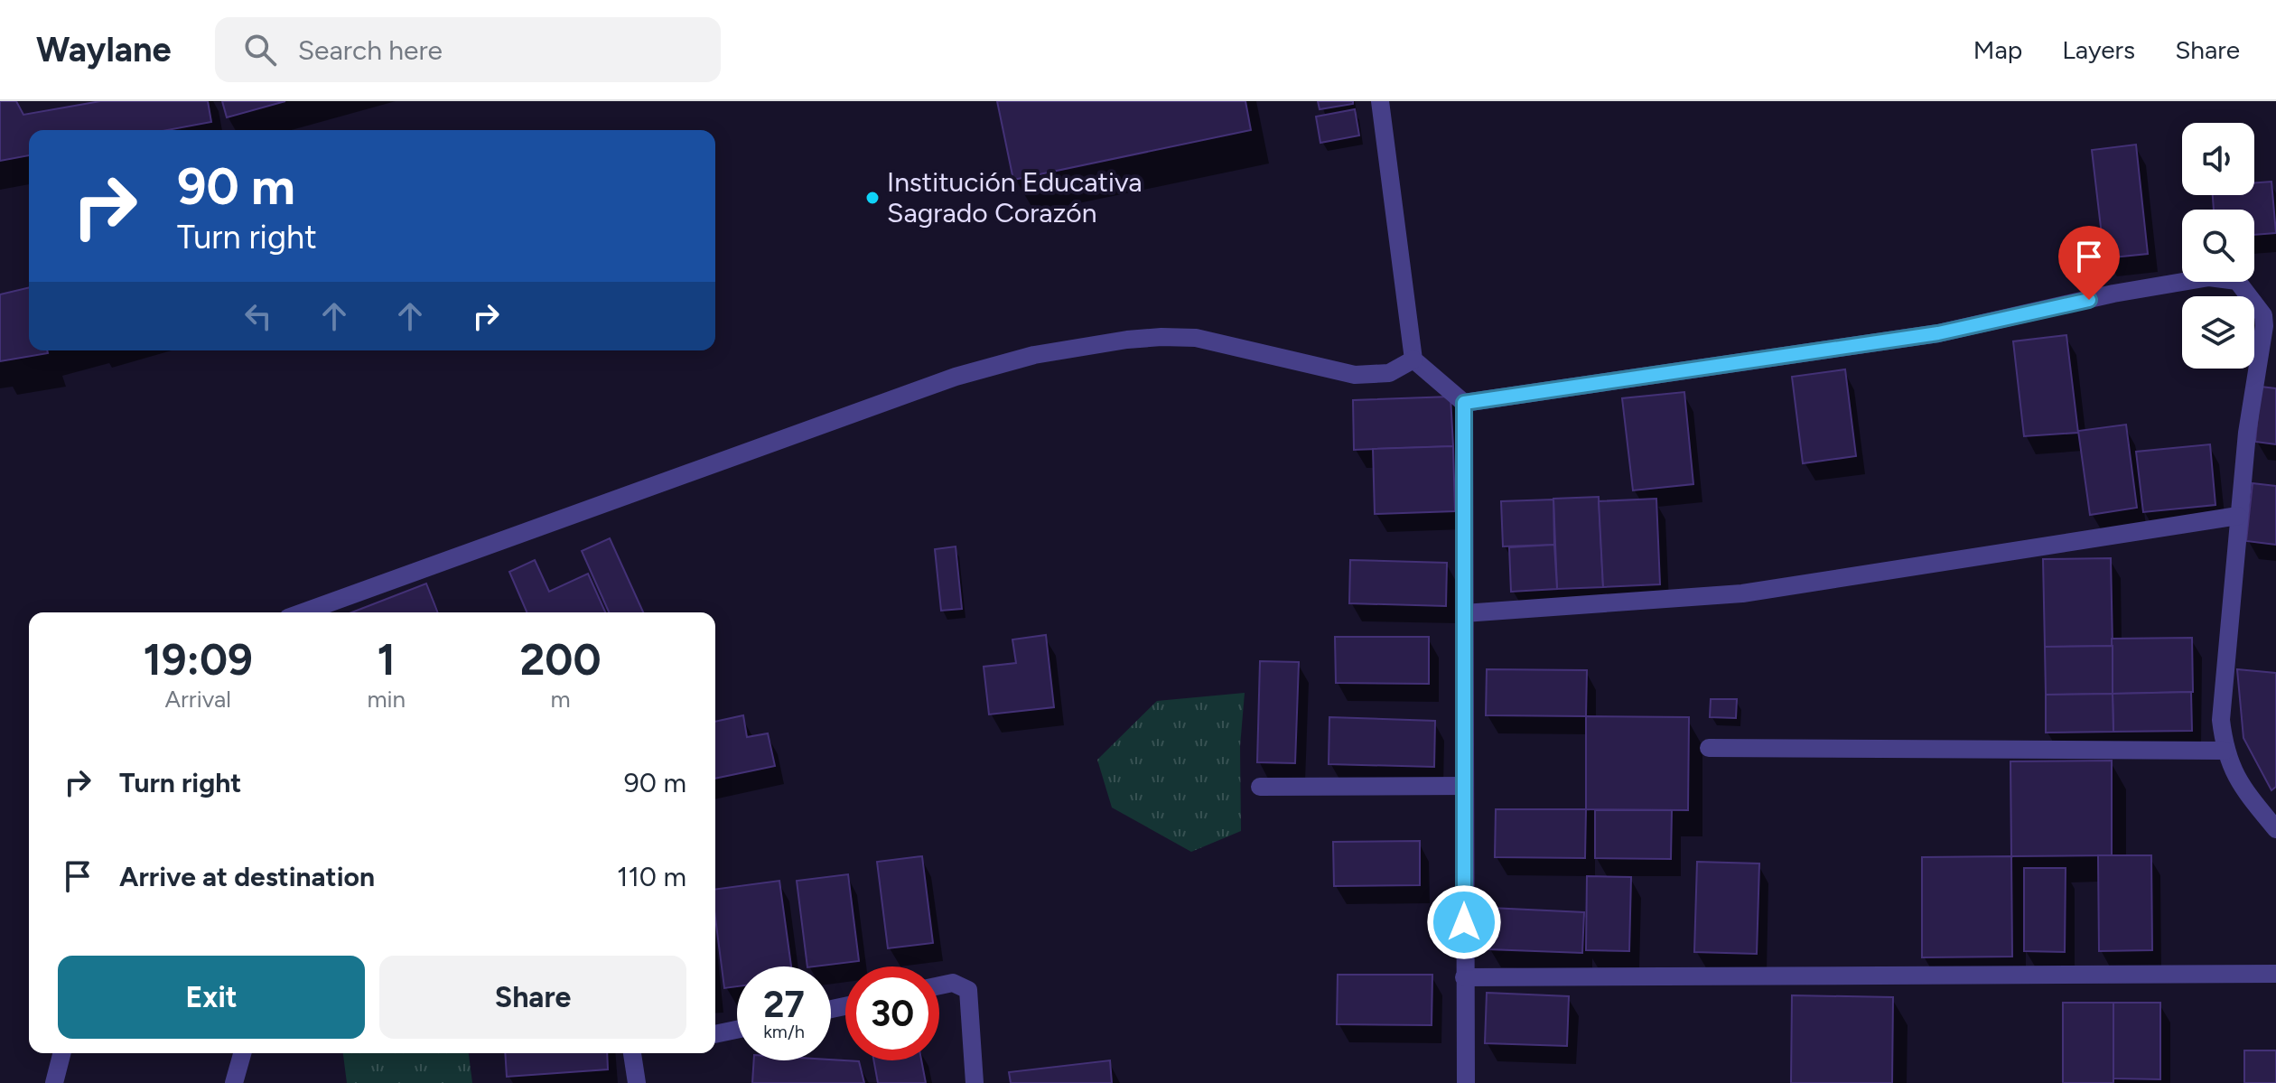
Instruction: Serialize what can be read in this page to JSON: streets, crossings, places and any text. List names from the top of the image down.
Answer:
{
  "places": ["Institución Educativa Sagrado Corazón"],
  "page": {
    "header": "Waylane",
    "search": "Search here",
    "nav": ["Map", "Layers", "Share"],
    "turn": ["90 m", "Turn right"],
    "eta": [
      "19:09",
      "Arrival",
      "1",
      "min",
      "200",
      "m"
    ],
    "list": [
      {
        "name": "Turn right",
        "value": "90 m"
      },
      {
        "name": "Arrive at destination",
        "value": "110 m"
      }
    ],
    "buttons": ["Exit", "Share"],
    "speed": "27 km/h",
    "limit": "30"
  }
}
